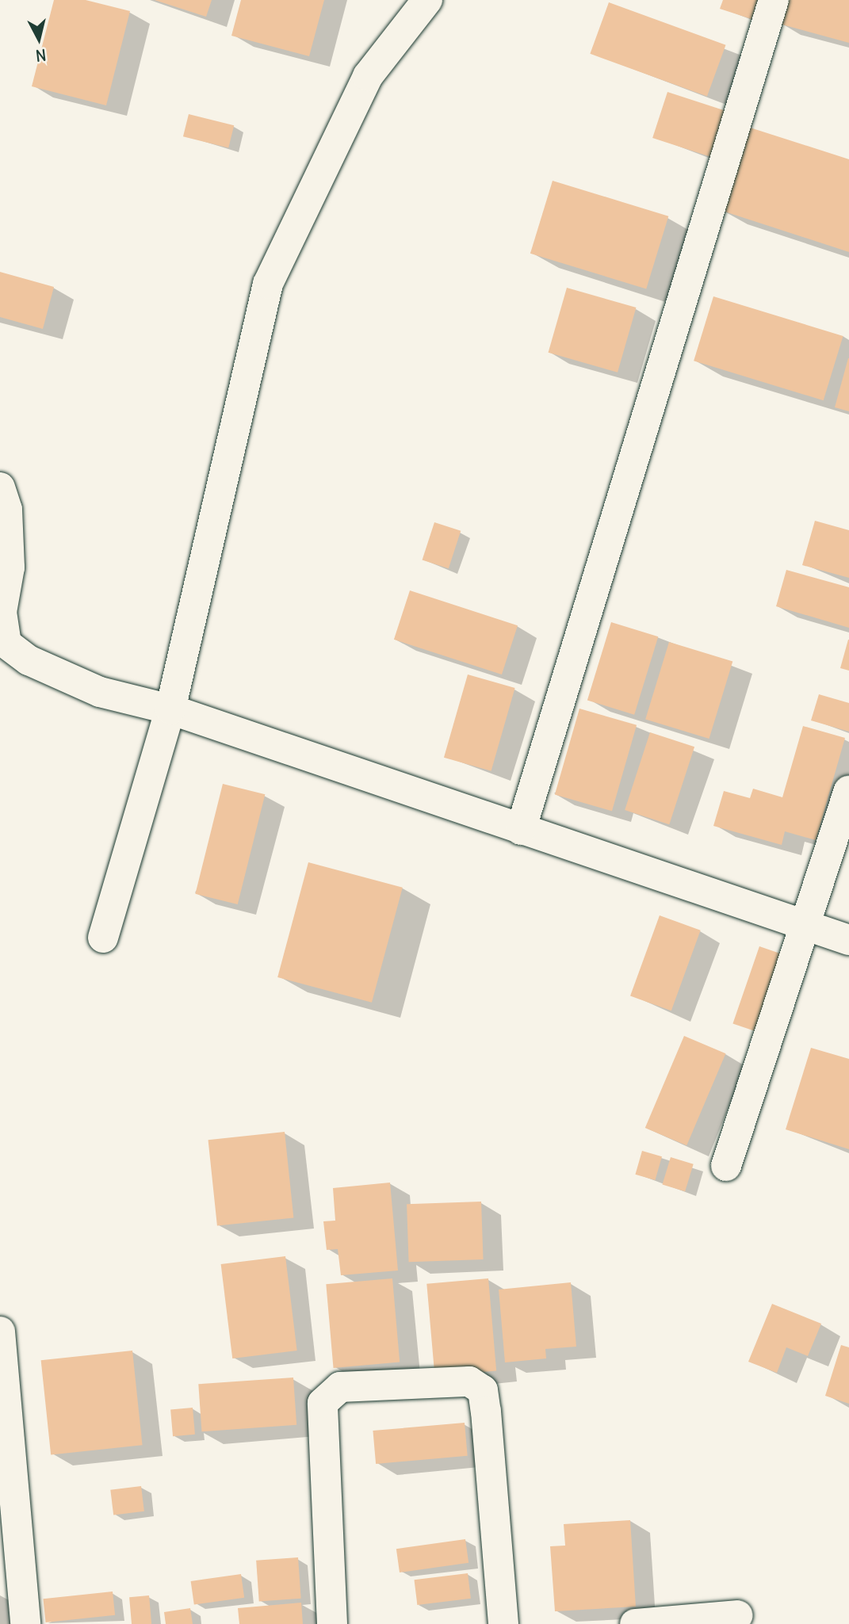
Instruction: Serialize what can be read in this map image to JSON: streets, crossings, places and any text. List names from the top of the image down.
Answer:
{
  "north": "bottom"
}
